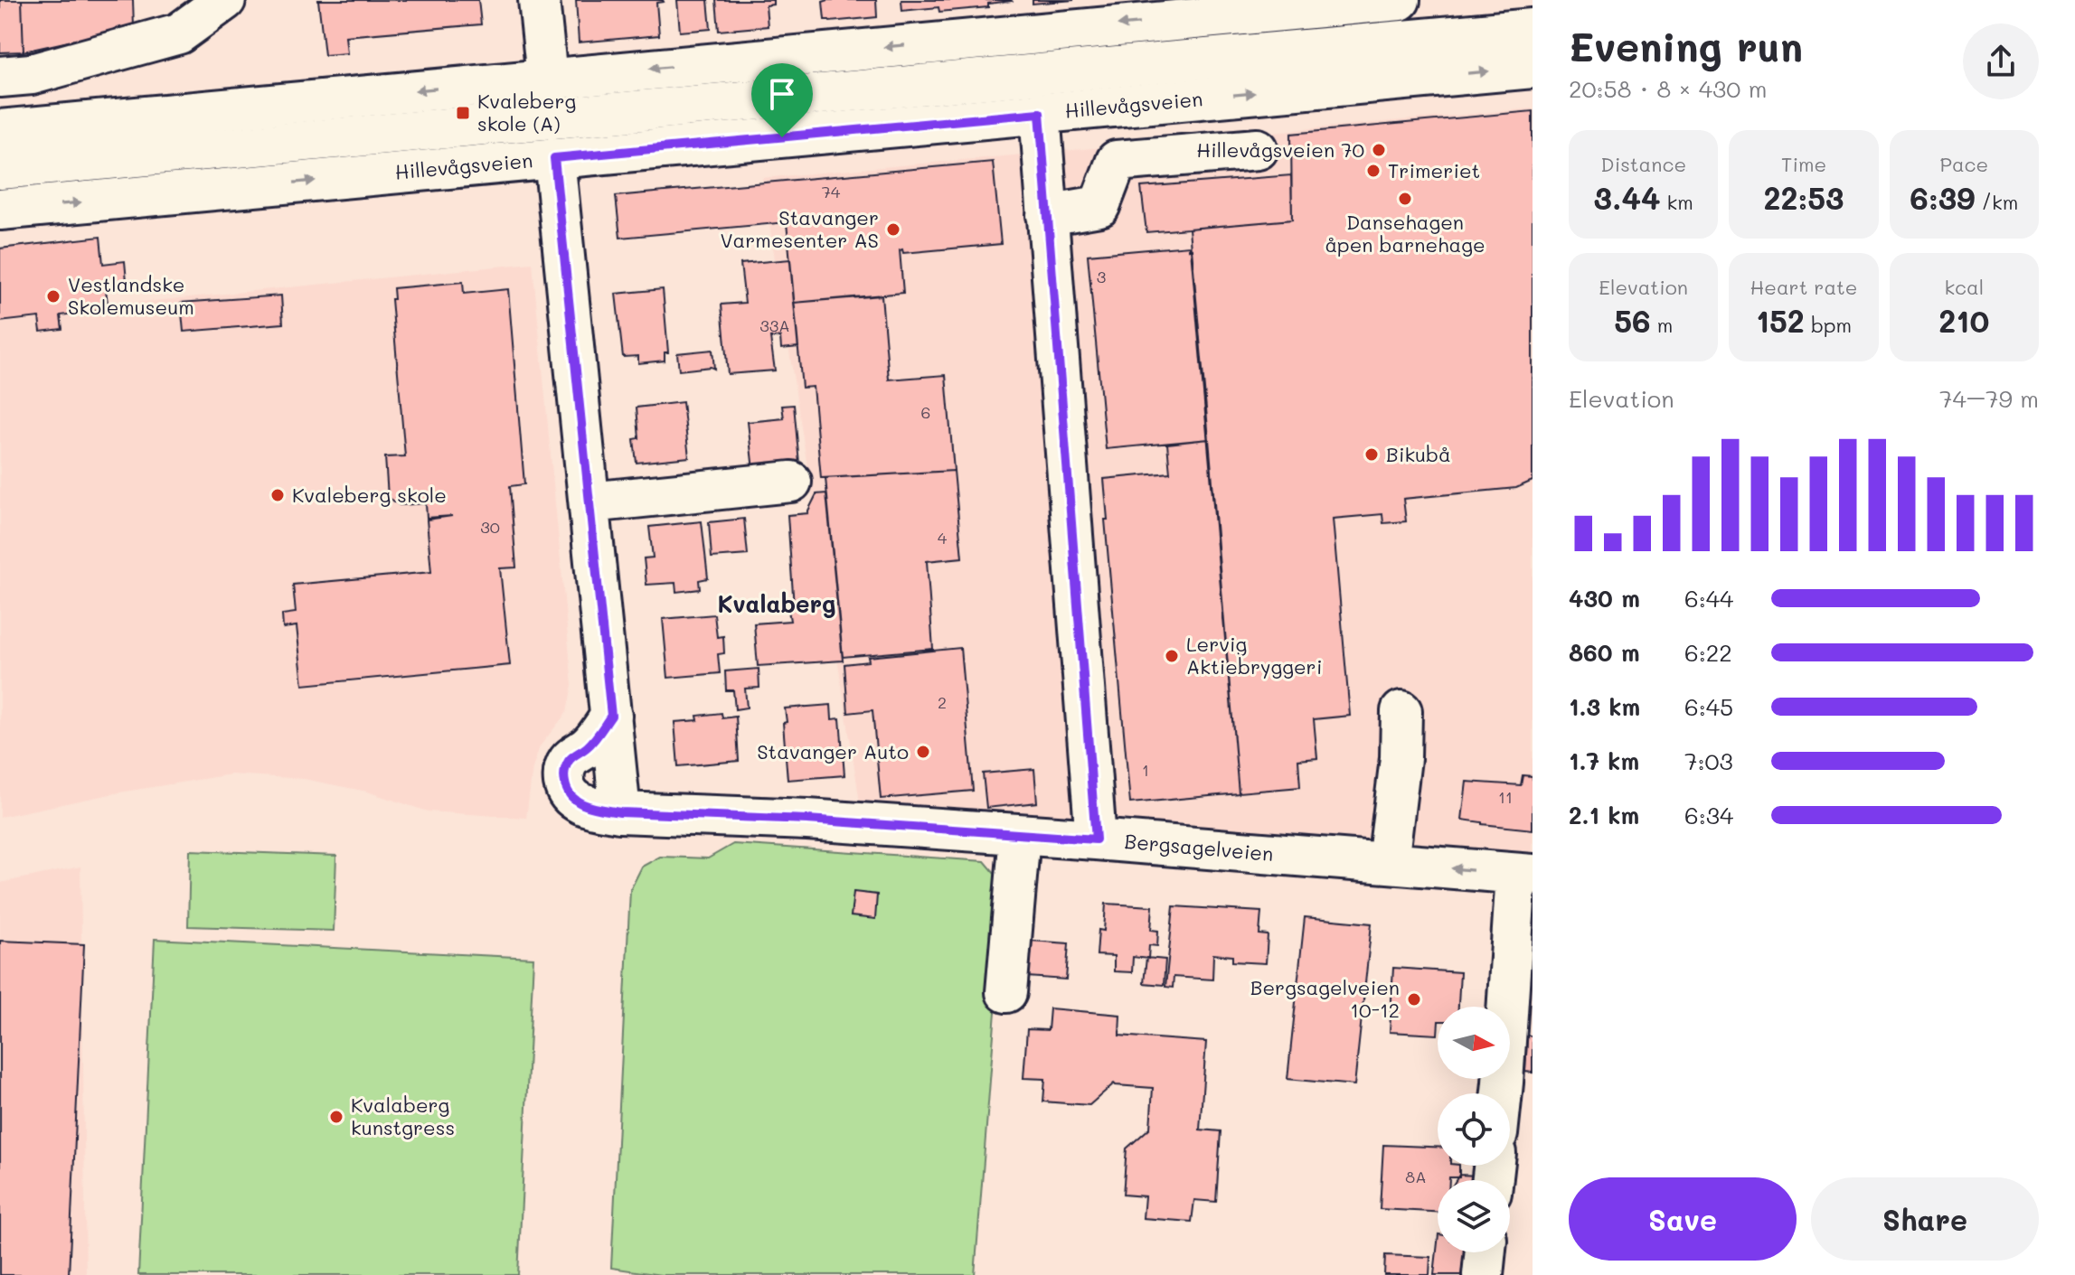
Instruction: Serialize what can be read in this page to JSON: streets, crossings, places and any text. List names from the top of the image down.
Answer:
{
  "streets": {
    "main road": ["Hillevågsveien", "Bergsagelveien"]
  },
  "districts": ["Kvalaberg"],
  "places": {
    "transit": ["Kvaleberg skole (A)"],
    "other": [
      "Hillevågsveien 70",
      "Trimeriet",
      "Dansehagen åpen barnehage",
      "Stavanger Varmesenter AS",
      "Vestlandske Skolemuseum",
      "Bikubå",
      "Kvaleberg skole",
      "Lervig Aktiebryggeri",
      "Stavanger Auto",
      "Bergsagelveien 10-12",
      "Kvalaberg kunstgress"
    ]
  },
  "house_numbers": [
    "74",
    "3",
    "33A",
    "6",
    "30",
    "4",
    "2",
    "1",
    "11",
    "8A"
  ],
  "north": "right",
  "page": {
    "heading": ["Evening run", "20:58 · 8 × 430 m"],
    "stats": [
      ["Distance", "3.44 km"],
      ["Time", "22:53"],
      ["Pace", "6:39 /km"],
      ["Elevation", "56 m"],
      ["Heart rate", "152 bpm"],
      ["kcal", "210"]
    ],
    "chart": ["Elevation", "74–79 m"],
    "list": [
      {
        "name": "430 m",
        "note": "6:44"
      },
      {
        "name": "860 m",
        "note": "6:22"
      },
      {
        "name": "1.3 km",
        "note": "6:45"
      },
      {
        "name": "1.7 km",
        "note": "7:03"
      },
      {
        "name": "2.1 km",
        "note": "6:34"
      }
    ],
    "buttons": ["Save", "Share"]
  }
}
